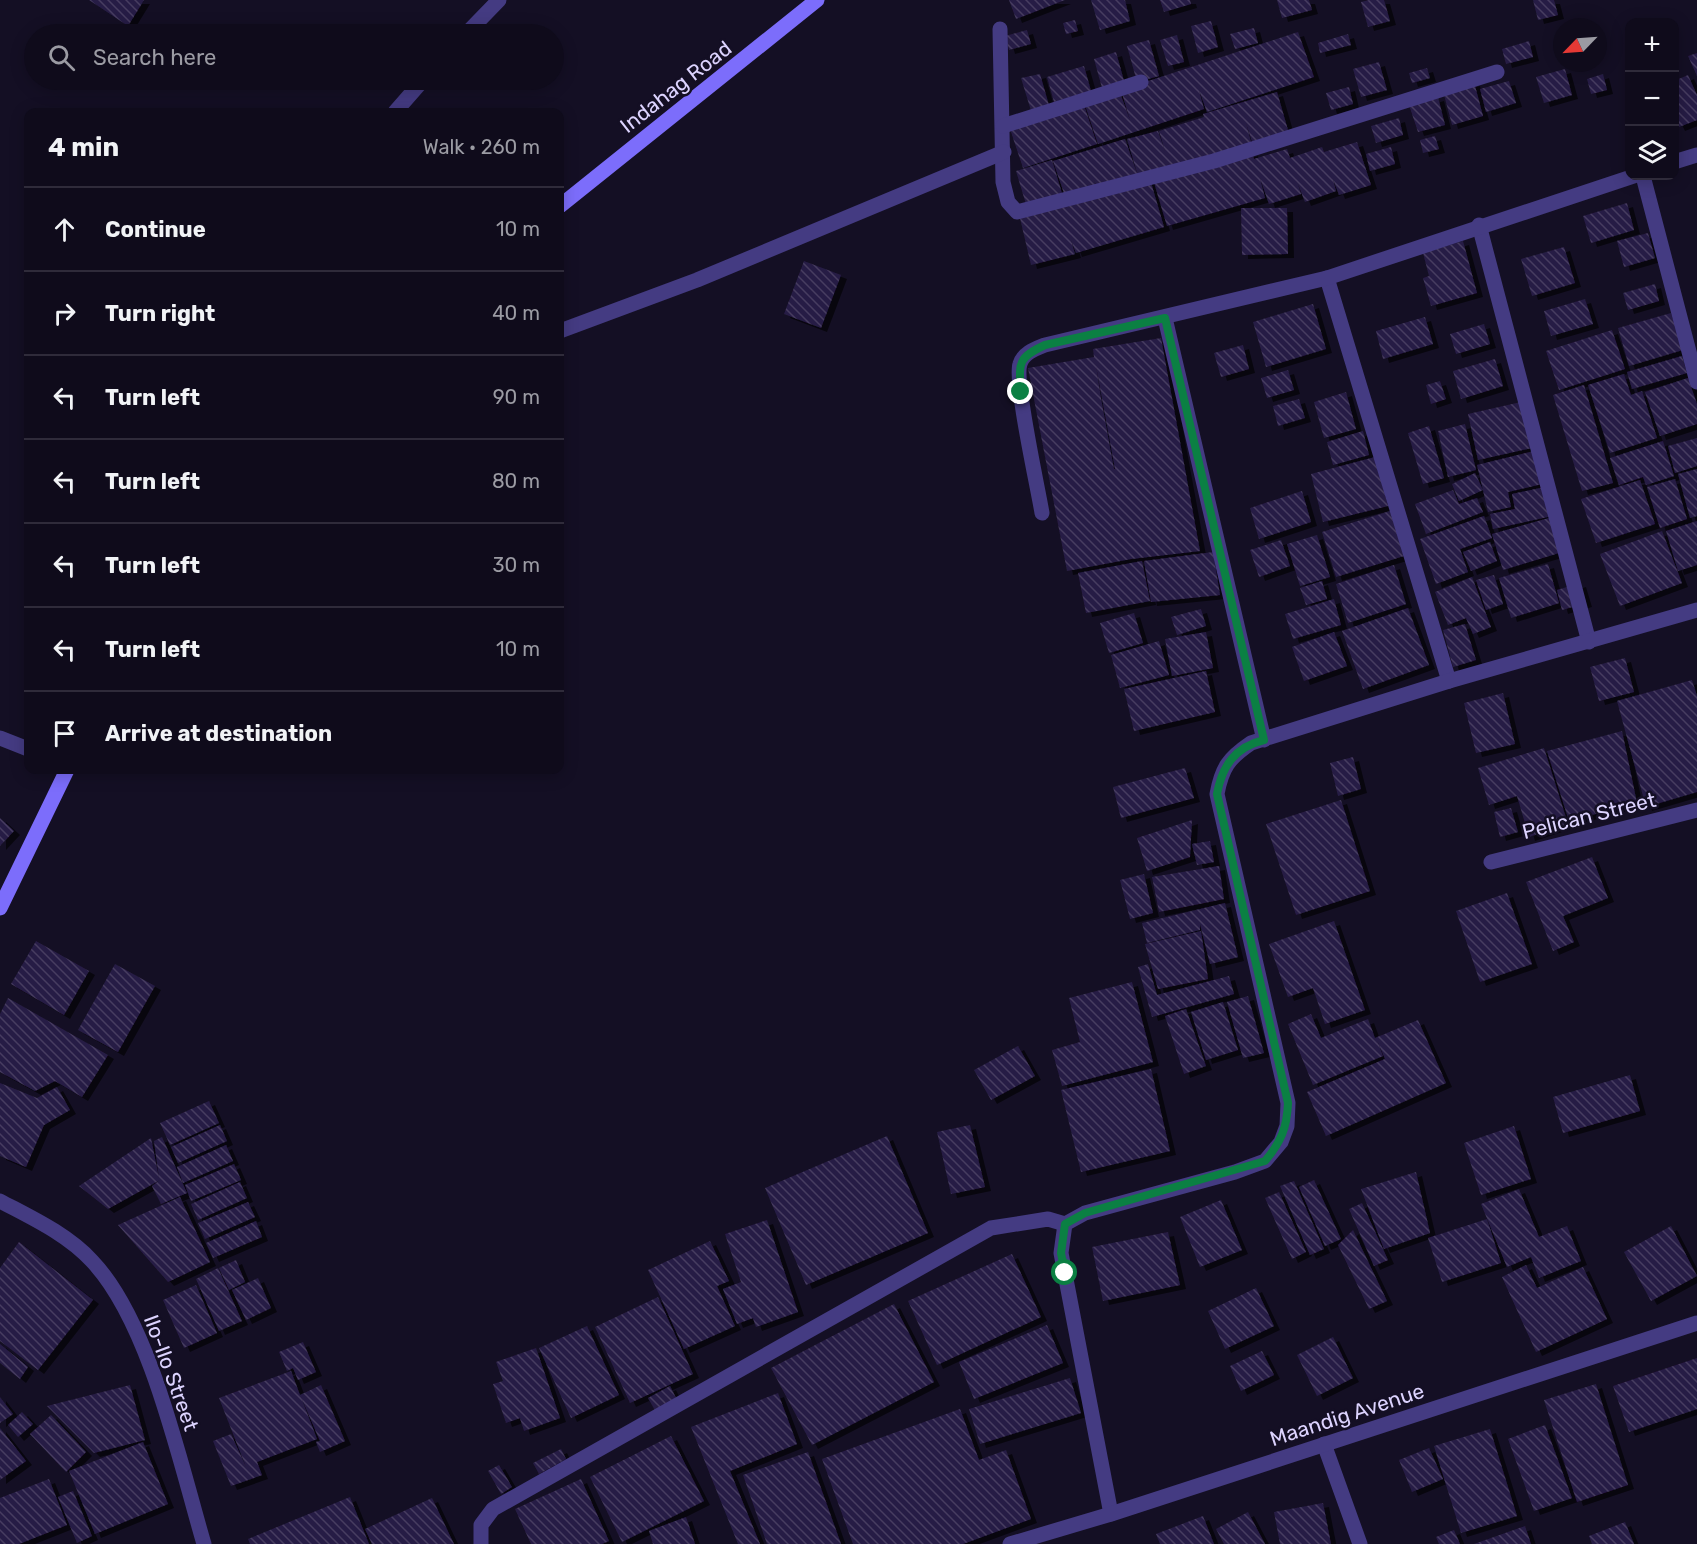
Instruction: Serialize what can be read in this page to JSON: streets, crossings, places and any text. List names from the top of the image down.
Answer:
{
  "streets": {
    "main road": ["Indahag Road"],
    "street": ["Pelican Street", "Ilo-Ilo Street", "Maandig Avenue"]
  },
  "north": "bottom left",
  "page": {
    "map_buttons": ["+", "−"],
    "search": "Search here",
    "heading": ["4 min", "Walk · 260 m"],
    "list": [
      ["Continue", "10 m"],
      ["Turn right", "40 m"],
      ["Turn left", "90 m"],
      ["Turn left", "80 m"],
      ["Turn left", "30 m"],
      ["Turn left", "10 m"],
      "Arrive at destination"
    ]
  }
}
